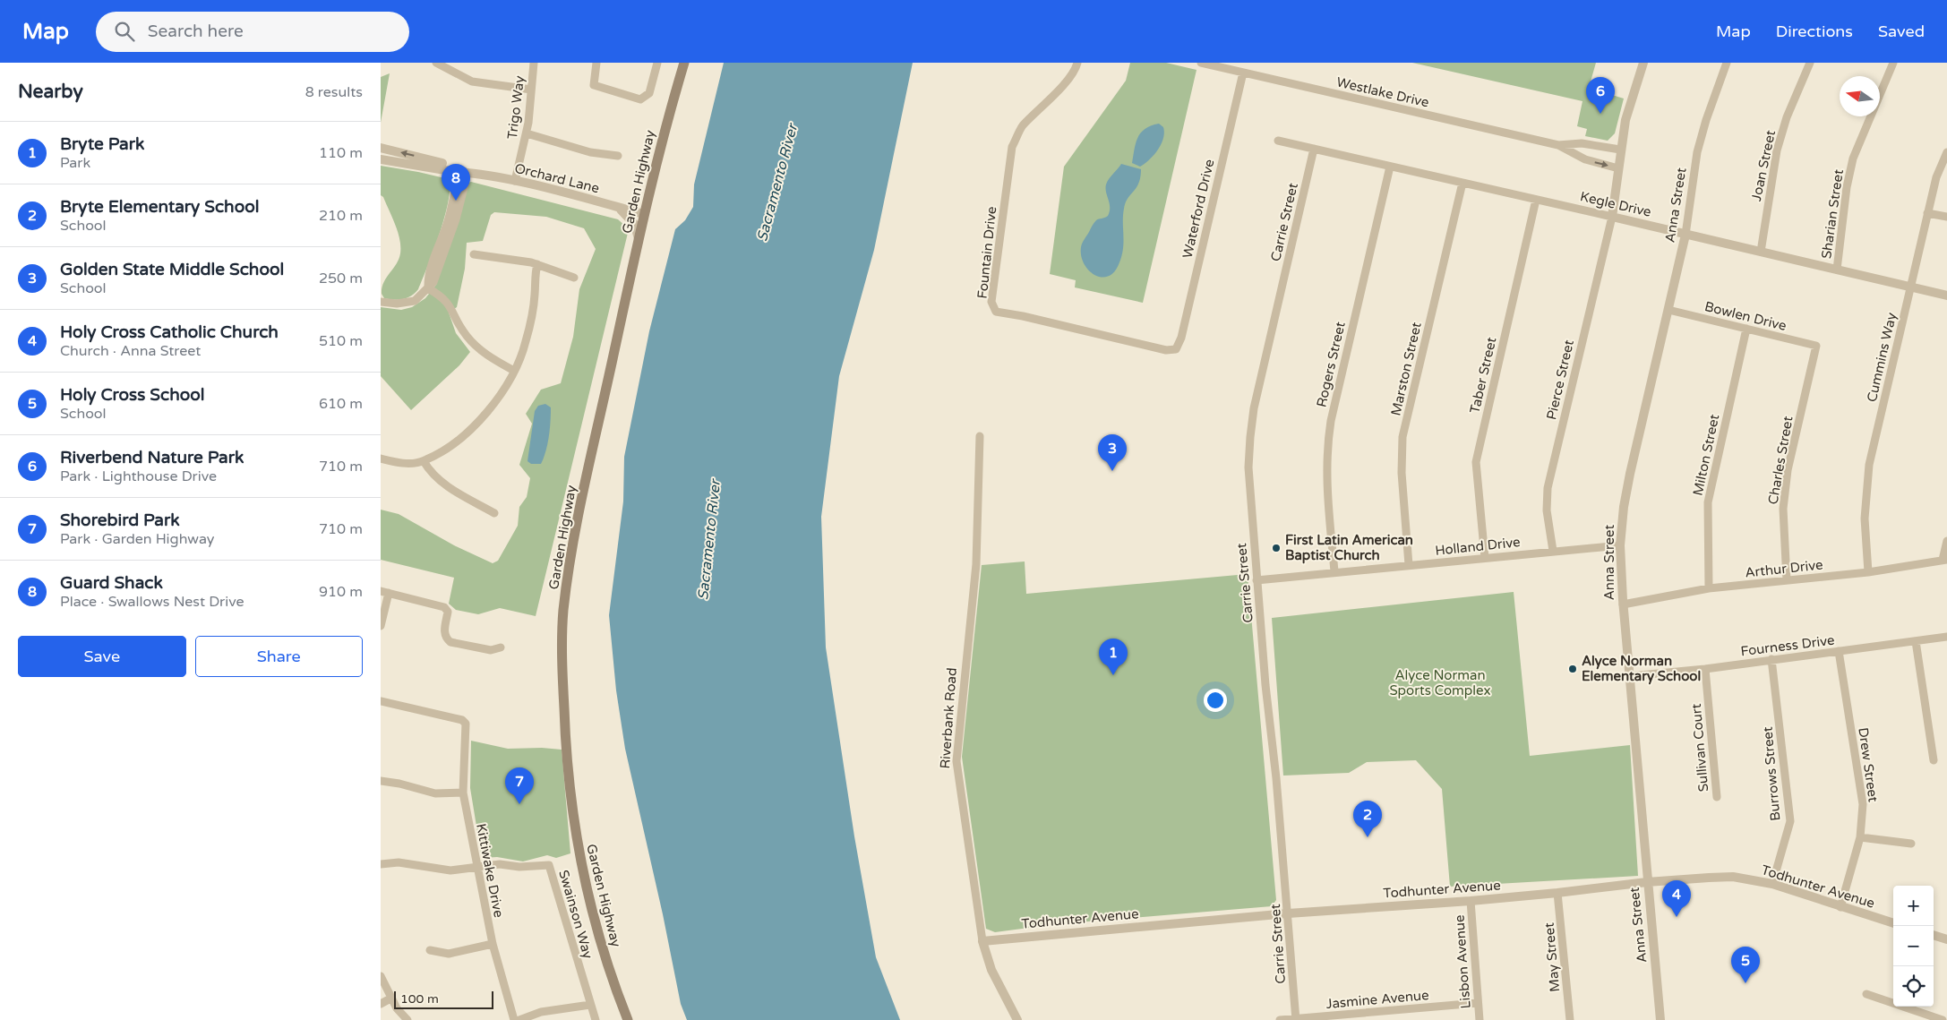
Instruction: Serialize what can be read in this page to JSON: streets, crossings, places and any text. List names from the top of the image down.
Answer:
{
  "streets": {
    "main road": ["Garden Highway"],
    "street": [
      "Westlake Drive",
      "Trigo Way",
      "Joan Street",
      "Orchard Lane",
      "Kegle Drive",
      "Anna Street",
      "Waterford Drive",
      "Sharian Street",
      "Carrie Street",
      "Fountain Drive",
      "Bowlen Drive",
      "Cummins Way",
      "Rogers Street",
      "Marston Street",
      "Taber Street",
      "Pierce Street",
      "Milton Street",
      "Charles Street",
      "Holland Drive",
      "Arthur Drive",
      "Fourness Drive",
      "Riverbank Road",
      "Sullivan Court",
      "Drew Street",
      "Burrows Street",
      "Kittiwake Drive",
      "Todhunter Avenue",
      "Swainson Way",
      "May Street",
      "Lisbon Avenue",
      "Jasmine Avenue"
    ]
  },
  "crossings": [
    ["Westlake Drive", "Waterford Drive"],
    ["Trigo Way", "Orchard Lane"],
    ["Joan Street", "Kegle Drive"],
    ["Orchard Lane", "Garden Highway"],
    ["Kegle Drive", "Anna Street"],
    ["Kegle Drive", "Sharian Street"],
    ["Kegle Drive", "Carrie Street"],
    ["Kegle Drive", "Cummins Way"],
    ["Kegle Drive", "Rogers Street"],
    ["Kegle Drive", "Marston Street"],
    ["Kegle Drive", "Taber Street"],
    ["Kegle Drive", "Pierce Street"],
    ["Anna Street", "Bowlen Drive"],
    ["Anna Street", "Holland Drive"],
    ["Anna Street", "Arthur Drive"],
    ["Anna Street", "Fourness Drive"],
    ["Anna Street", "Todhunter Avenue"],
    ["Waterford Drive", "Fountain Drive"],
    ["Carrie Street", "Holland Drive"],
    ["Carrie Street", "Todhunter Avenue"],
    ["Carrie Street", "Jasmine Avenue"],
    ["Bowlen Drive", "Milton Street"],
    ["Bowlen Drive", "Charles Street"],
    ["Cummins Way", "Arthur Drive"],
    ["Rogers Street", "Holland Drive"],
    ["Marston Street", "Holland Drive"],
    ["Taber Street", "Holland Drive"],
    ["Pierce Street", "Holland Drive"],
    ["Milton Street", "Arthur Drive"],
    ["Charles Street", "Arthur Drive"],
    ["Fourness Drive", "Sullivan Court"],
    ["Fourness Drive", "Drew Street"],
    ["Fourness Drive", "Burrows Street"],
    ["Riverbank Road", "Todhunter Avenue"],
    ["Drew Street", "Todhunter Avenue"],
    ["Burrows Street", "Todhunter Avenue"],
    ["Kittiwake Drive", "Swainson Way"],
    ["Todhunter Avenue", "May Street"],
    ["Todhunter Avenue", "Lisbon Avenue"],
    ["Lisbon Avenue", "Jasmine Avenue"]
  ],
  "water": ["Sacramento River"],
  "parks": ["Alyce Norman Sports Complex"],
  "places": ["First Latin American Baptist Church", "Alyce Norman Elementary School"],
  "scale_bar": "100 m",
  "north": "left",
  "page": {
    "header": "Map",
    "search": "Search here",
    "nav": ["Map", "Directions", "Saved"],
    "heading": ["Nearby", "8 results"],
    "pins": [
      "6",
      "8",
      "3",
      "1",
      "7",
      "2",
      "4",
      "5"
    ],
    "list": [
      {
        "mark": "1",
        "name": "Bryte Park",
        "note": "Park",
        "value": "110 m"
      },
      {
        "mark": "2",
        "name": "Bryte Elementary School",
        "note": "School",
        "value": "210 m"
      },
      {
        "mark": "3",
        "name": "Golden State Middle School",
        "note": "School",
        "value": "250 m"
      },
      {
        "mark": "4",
        "name": "Holy Cross Catholic Church",
        "note": "Church · Anna Street",
        "value": "510 m"
      },
      {
        "mark": "5",
        "name": "Holy Cross School",
        "note": "School",
        "value": "610 m"
      },
      {
        "mark": "6",
        "name": "Riverbend Nature Park",
        "note": "Park · Lighthouse Drive",
        "value": "710 m"
      },
      {
        "mark": "7",
        "name": "Shorebird Park",
        "note": "Park · Garden Highway",
        "value": "710 m"
      },
      {
        "mark": "8",
        "name": "Guard Shack",
        "note": "Place · Swallows Nest Drive",
        "value": "910 m"
      }
    ],
    "buttons": ["Save", "Share"],
    "map_buttons": ["+", "−"],
    "scale": "100 m"
  }
}
